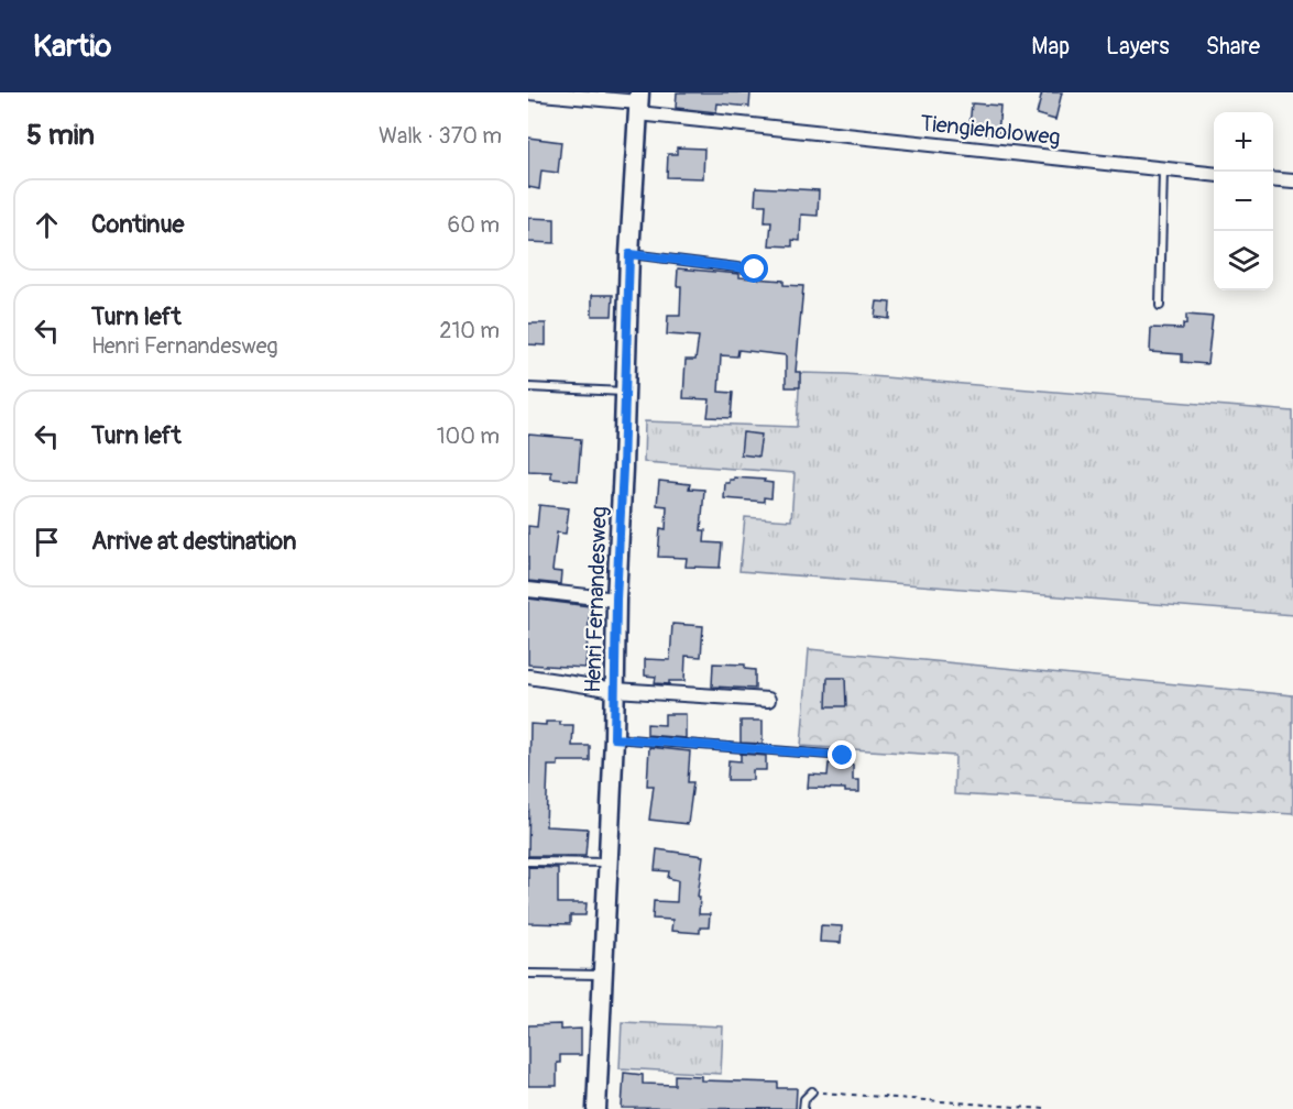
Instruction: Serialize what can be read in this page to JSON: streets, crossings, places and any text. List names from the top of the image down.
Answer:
{
  "streets": {
    "street": ["Tiengieholoweg", "Henri Fernandesweg"]
  },
  "crossings": [
    ["Tiengieholoweg", "Henri Fernandesweg"]
  ],
  "page": {
    "header": "Kartio",
    "nav": ["Map", "Layers", "Share"],
    "heading": ["5 min", "Walk · 370 m"],
    "map_buttons": ["+", "−"],
    "list": [
      ["Continue", "60 m"],
      ["Turn left", "Henri Fernandesweg", "210 m"],
      ["Turn left", "100 m"],
      "Arrive at destination"
    ]
  }
}
